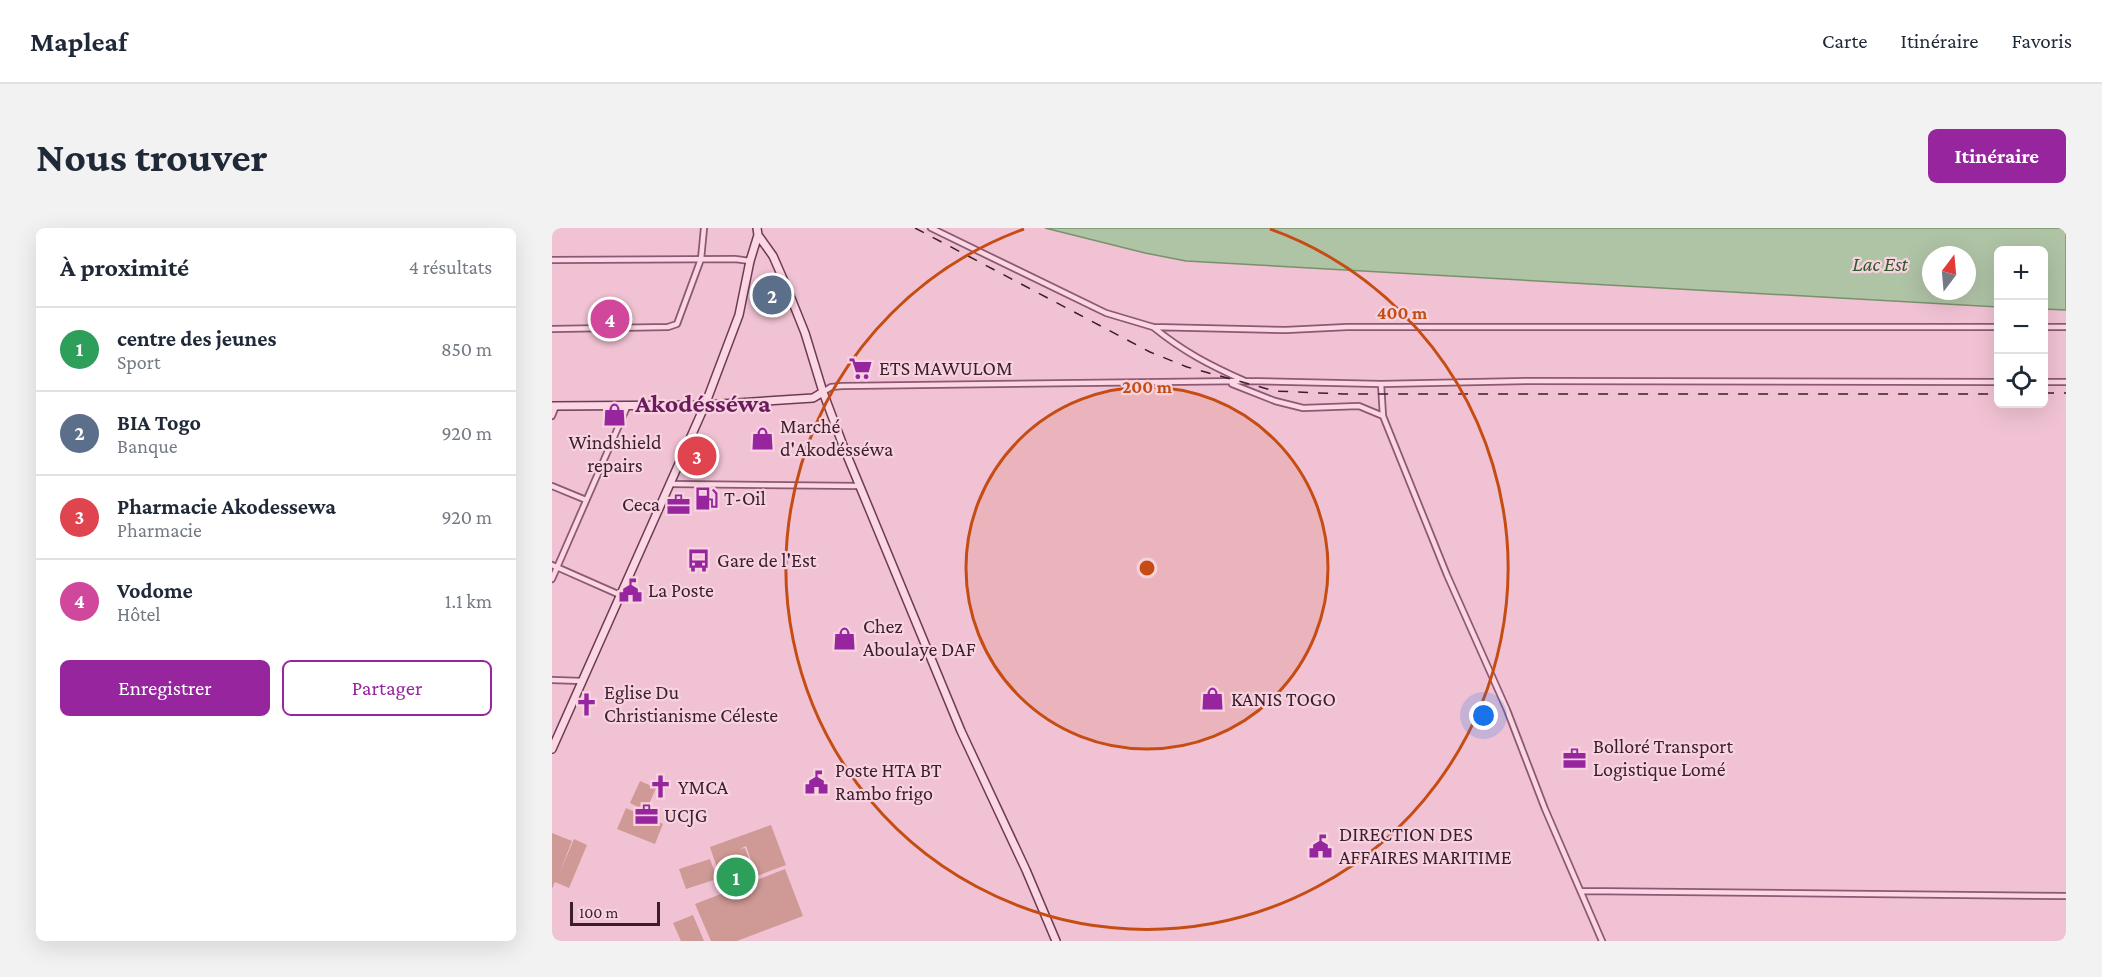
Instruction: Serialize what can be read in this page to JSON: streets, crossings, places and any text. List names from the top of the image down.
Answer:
{
  "districts": ["Akodésséwa"],
  "water": ["Lac Est"],
  "places": {
    "supermarket": ["ETS MAWULOM"],
    "shop": [
      "Windshield repairs",
      "Marché d'Akodésséwa",
      "Chez Aboulaye DAF",
      "KANIS TOGO"
    ],
    "fuel station": ["T-Oil"],
    "office": ["Ceca", "Bolloré Transport Logistique Lomé", "UCJG"],
    "bus stop": ["Gare de l'Est"],
    "public building": ["La Poste", "Poste HTA BT Rambo frigo", "DIRECTION DES AFFAIRES MARITIME"],
    "church": ["Eglise Du Christianisme Céleste", "YMCA"]
  },
  "scale_bar": "100 m",
  "north": "top",
  "page": {
    "header": "Mapleaf",
    "nav": ["Carte", "Itinéraire", "Favoris"],
    "buttons": [
      "Itinéraire",
      ["Enregistrer", "Partager"]
    ],
    "title": "Nous trouver",
    "heading": ["À proximité", "4 résultats"],
    "map_buttons": ["+", "−"],
    "pins": [
      "2",
      "4",
      "3",
      "1"
    ],
    "list": [
      {
        "mark": "1",
        "name": "centre des jeunes",
        "note": "Sport",
        "value": "850 m"
      },
      {
        "mark": "2",
        "name": "BIA Togo",
        "note": "Banque",
        "value": "920 m"
      },
      {
        "mark": "3",
        "name": "Pharmacie Akodessewa",
        "note": "Pharmacie",
        "value": "920 m"
      },
      {
        "mark": "4",
        "name": "Vodome",
        "note": "Hôtel",
        "value": "1.1 km"
      }
    ],
    "scale": "100 m"
  },
  "rings": ["400 m", "200 m"]
}
